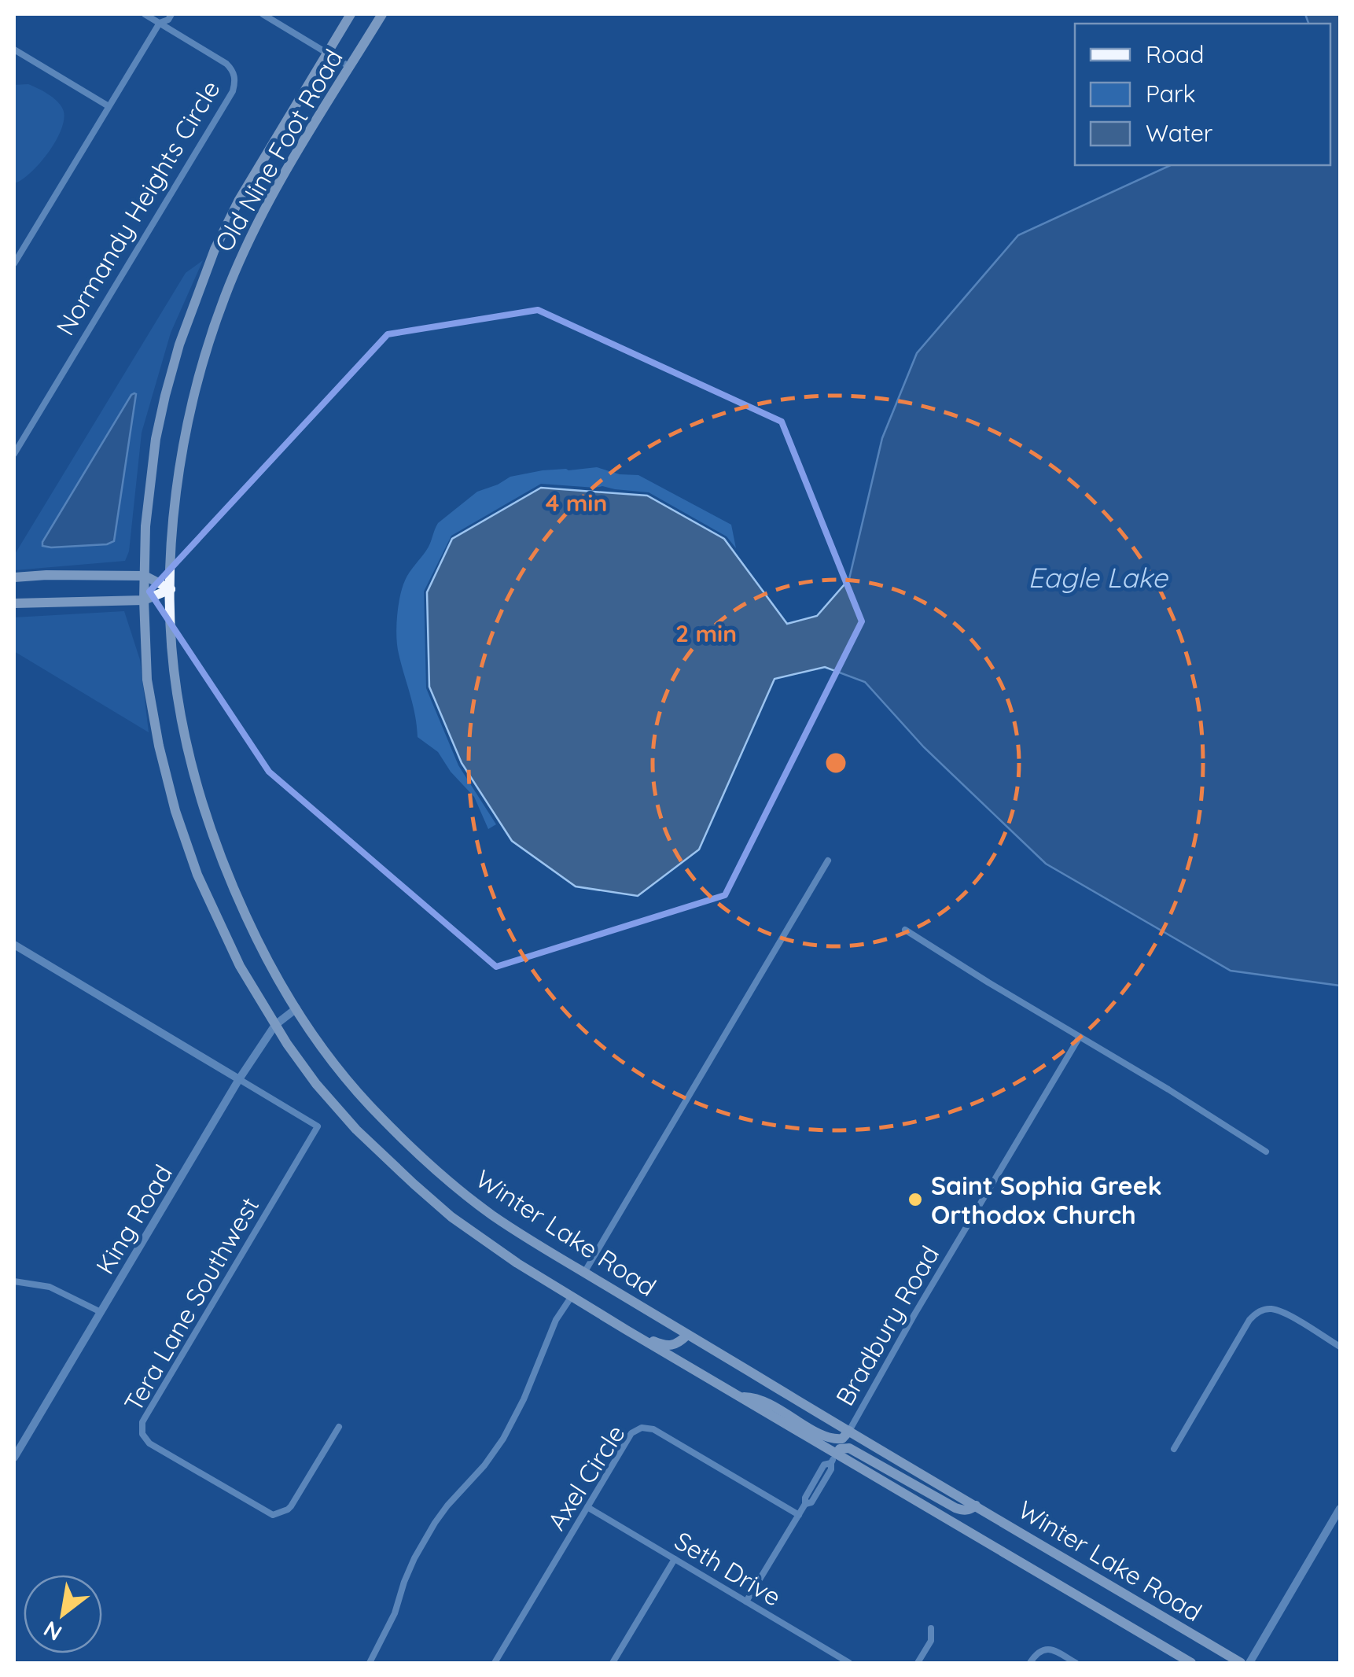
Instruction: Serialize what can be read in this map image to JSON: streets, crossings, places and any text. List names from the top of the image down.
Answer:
{
  "streets": {
    "main road": ["Old Nine Foot Road", "Winter Lake Road"],
    "street": [
      "Normandy Heights Circle",
      "King Road",
      "Tera Lane Southwest",
      "Bradbury Road",
      "Axel Circle",
      "Seth Drive"
    ]
  },
  "crossings": [
    ["Old Nine Foot Road", "Winter Lake Road"],
    ["King Road", "Winter Lake Road"],
    ["King Road", "Tera Lane Southwest"],
    ["Winter Lake Road", "Bradbury Road"],
    ["Axel Circle", "Seth Drive"]
  ],
  "water": ["Eagle Lake"],
  "places": ["Saint Sophia Greek Orthodox Church"],
  "legend": ["Road", "Park", "Water"],
  "north": "bottom left",
  "rings": ["4 min", "2 min"]
}
